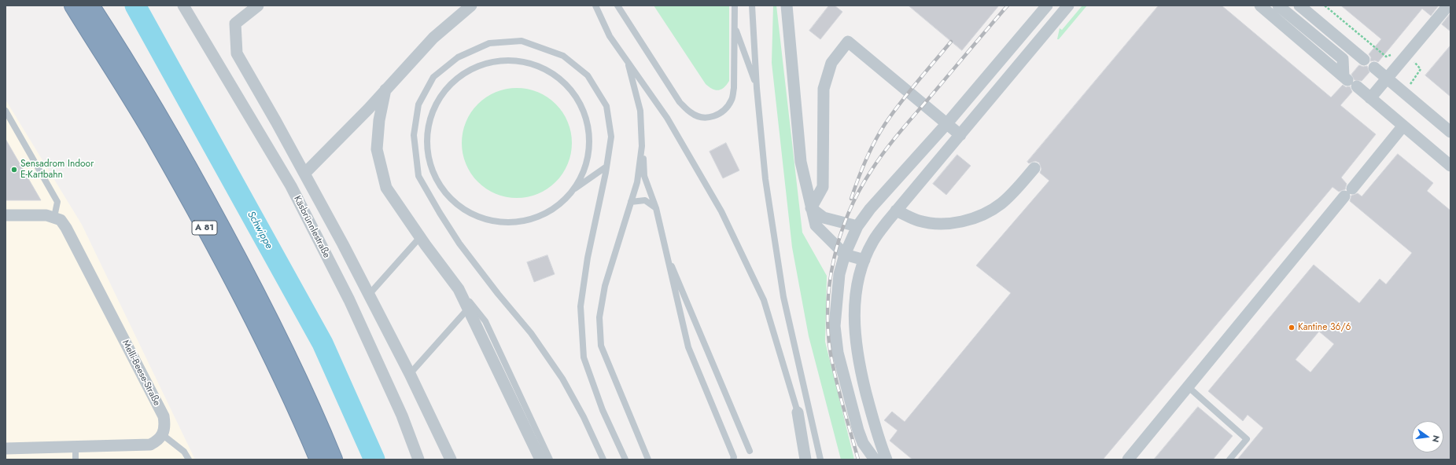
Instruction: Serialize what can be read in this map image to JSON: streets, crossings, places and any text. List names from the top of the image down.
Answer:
{
  "streets": {
    "highway": ["A 81"],
    "street": ["Käsbrünnlestraße", "Melli-Beese-Straße"]
  },
  "water": ["Schwippe"],
  "places": ["Sensadrom Indoor E-Kartbahn", "Kantine 36/6"],
  "north": "right"
}
